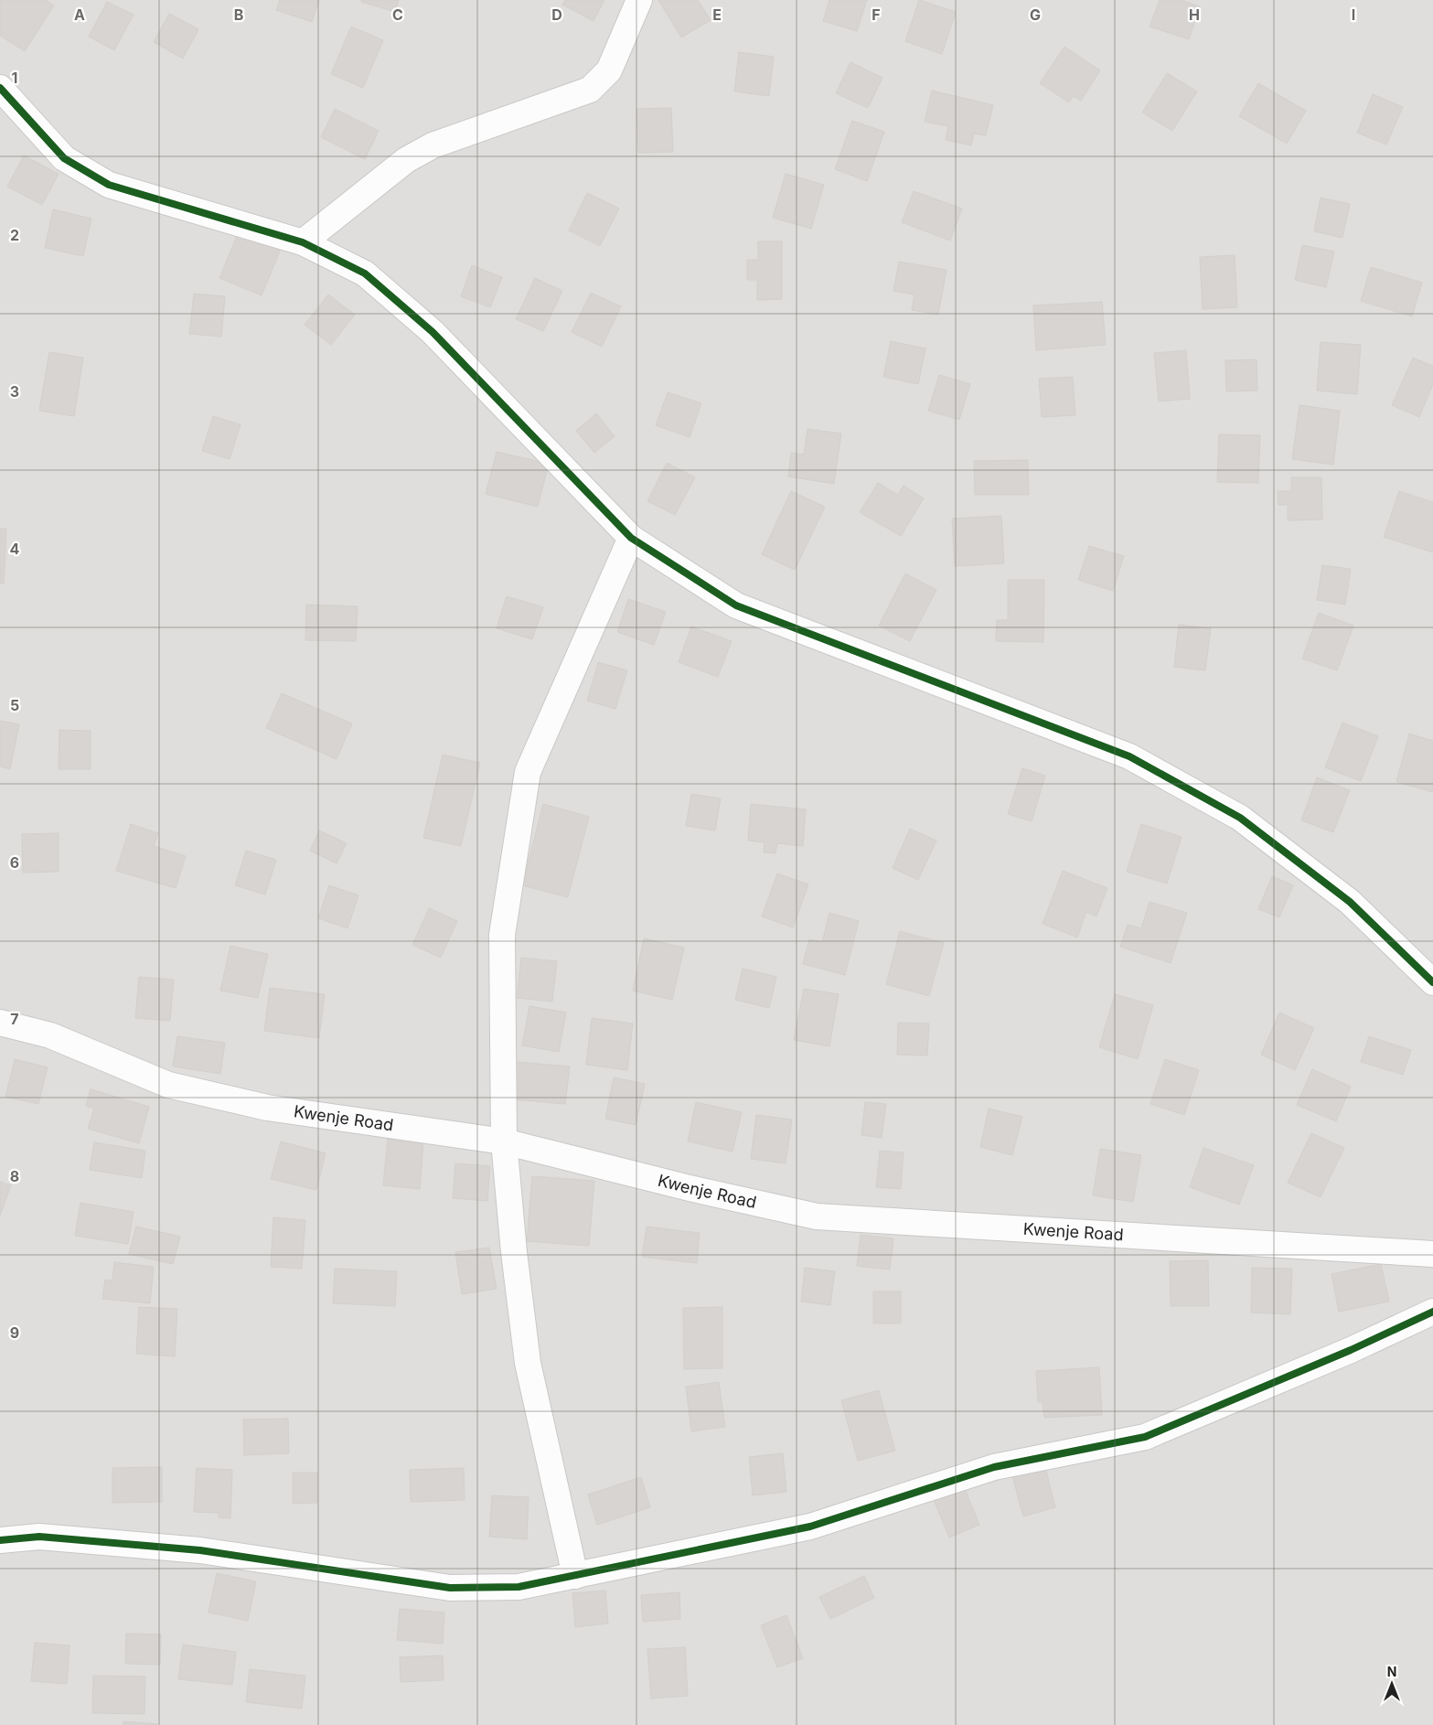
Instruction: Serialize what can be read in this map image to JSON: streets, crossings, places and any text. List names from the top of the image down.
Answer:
{
  "streets": {
    "street": ["Kwenje Road"]
  },
  "north": "top",
  "grid": {
    "columns": [
      "A",
      "B",
      "C",
      "D",
      "E",
      "F",
      "G",
      "H",
      "I"
    ],
    "rows": [
      "1",
      "2",
      "3",
      "4",
      "5",
      "6",
      "7",
      "8",
      "9"
    ]
  }
}
